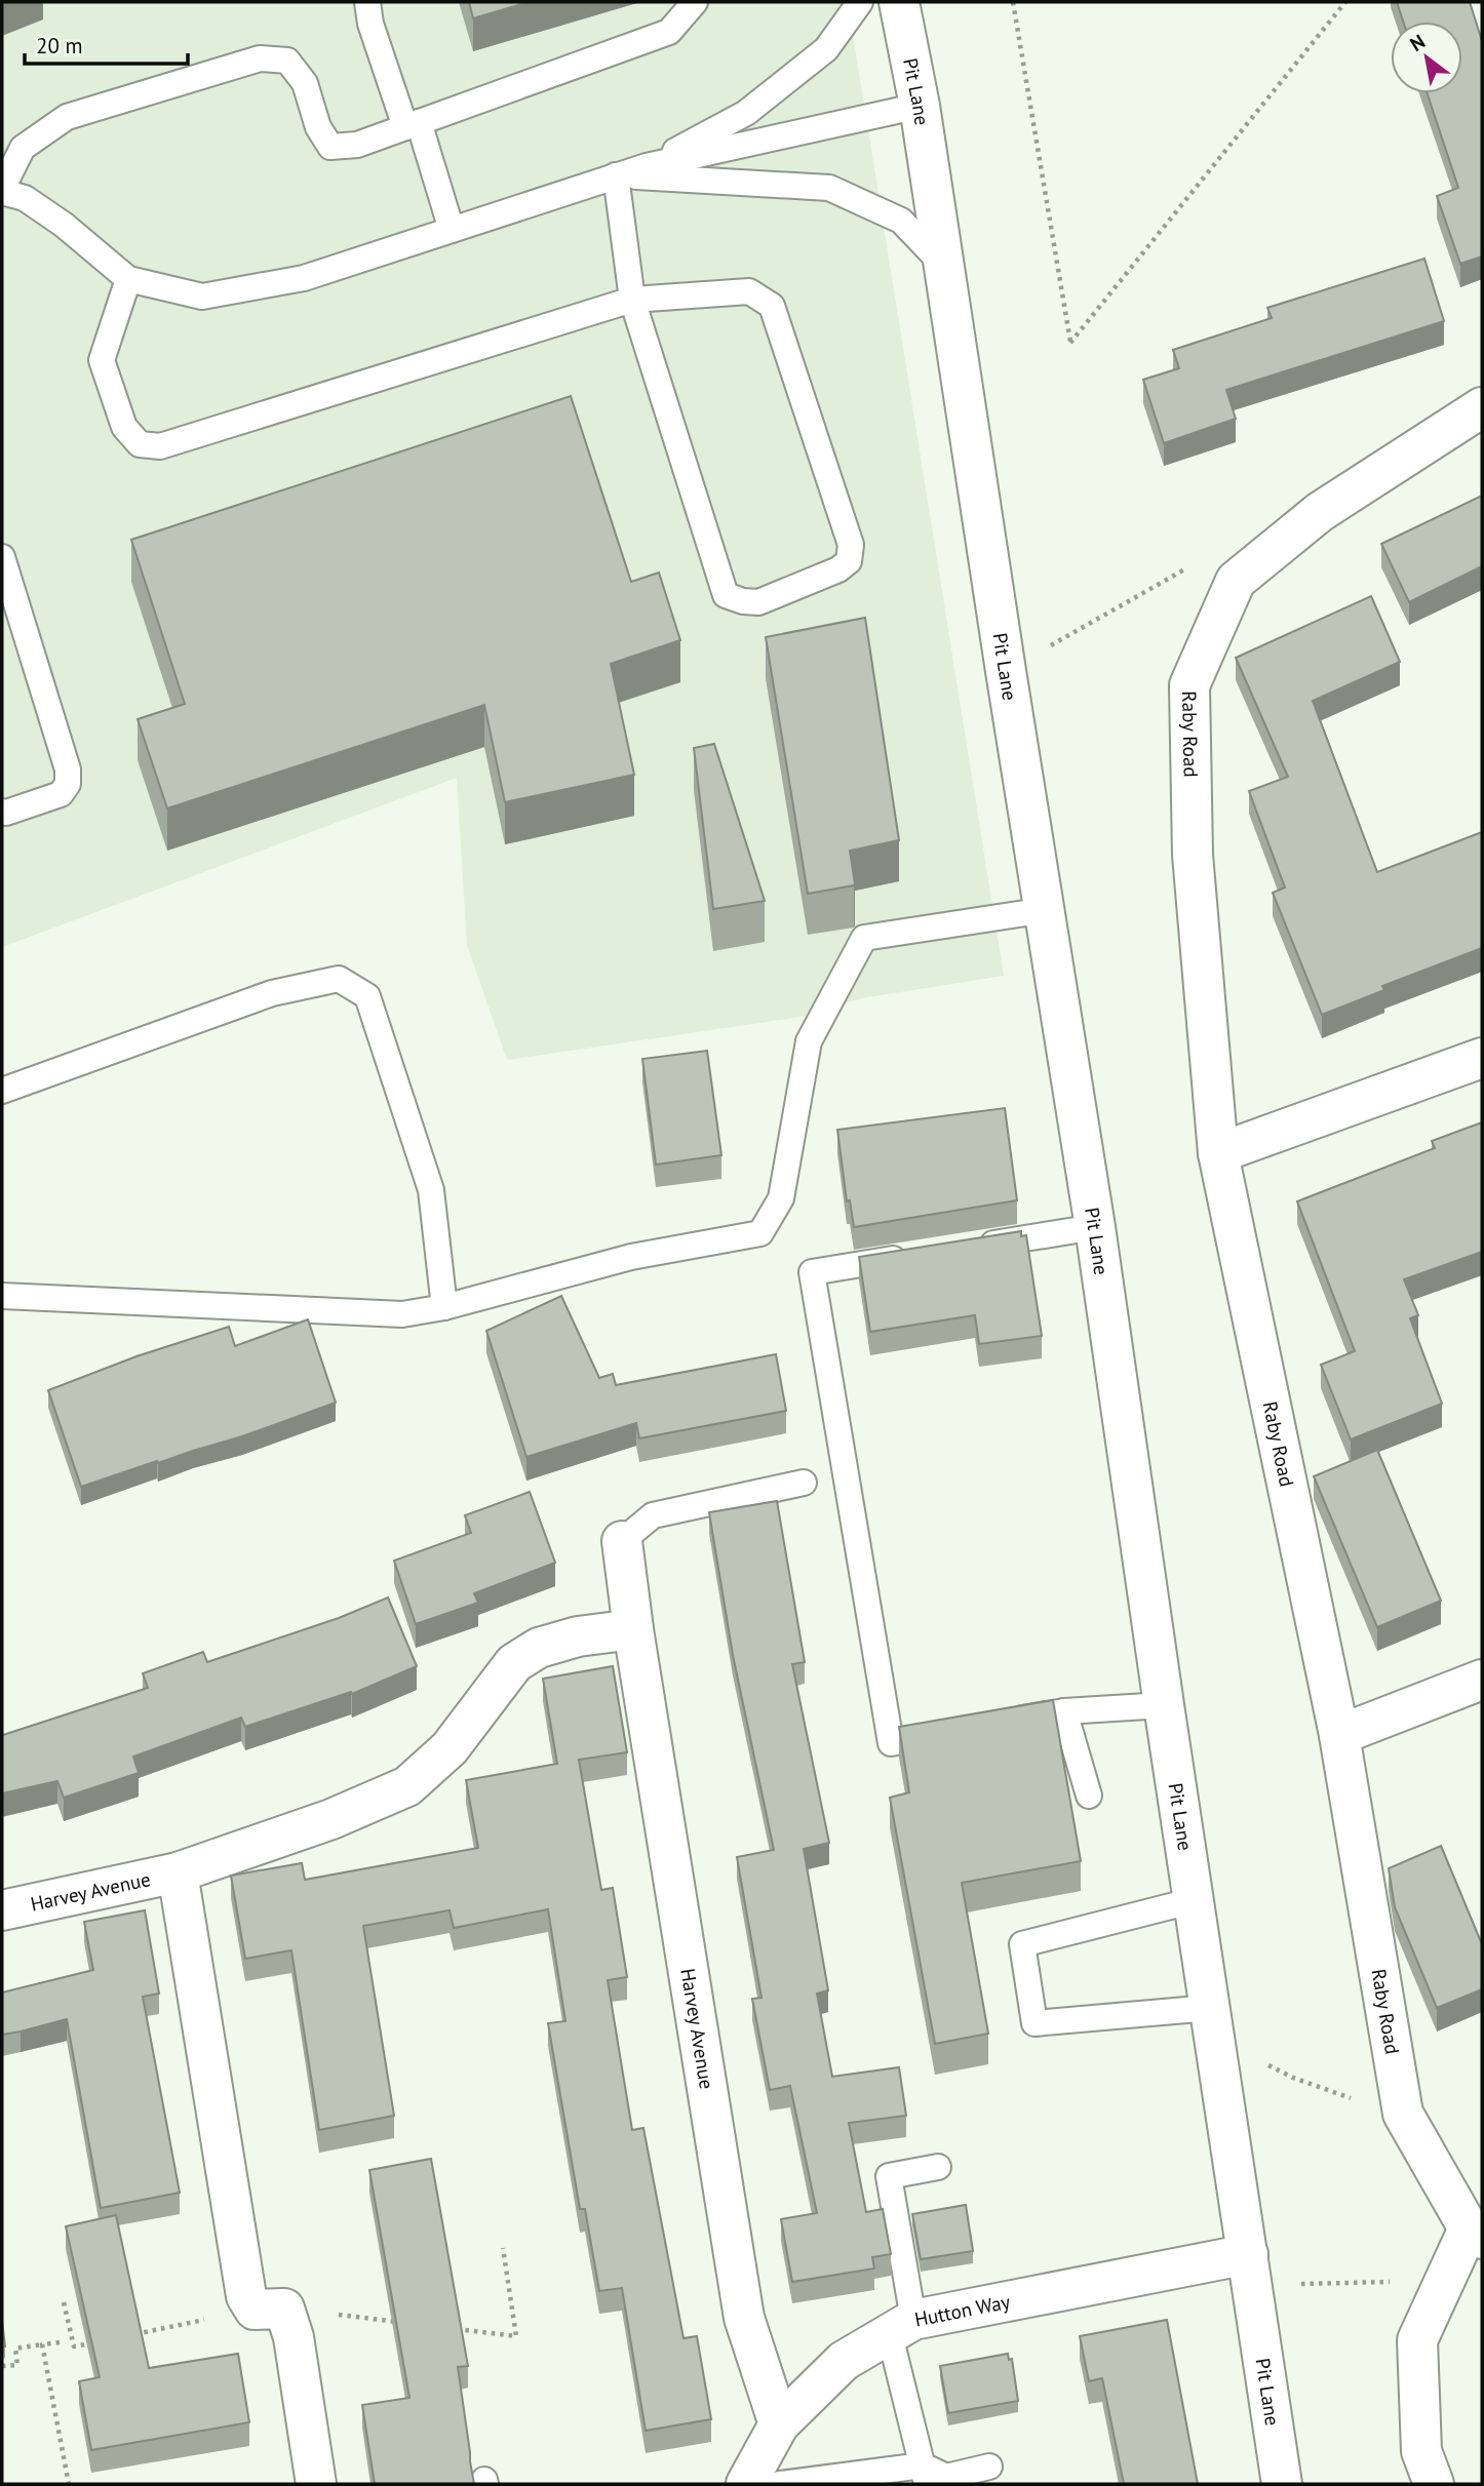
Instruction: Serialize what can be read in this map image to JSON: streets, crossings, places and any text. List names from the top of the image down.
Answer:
{
  "streets": {
    "street": [
      "Pit Lane",
      "Raby Road",
      "Harvey Avenue",
      "Hutton Way"
    ]
  },
  "crossings": [
    ["Pit Lane", "Hutton Way"],
    ["Harvey Avenue", "Hutton Way"]
  ],
  "scale_bar": "20 m",
  "north": "top left"
}
